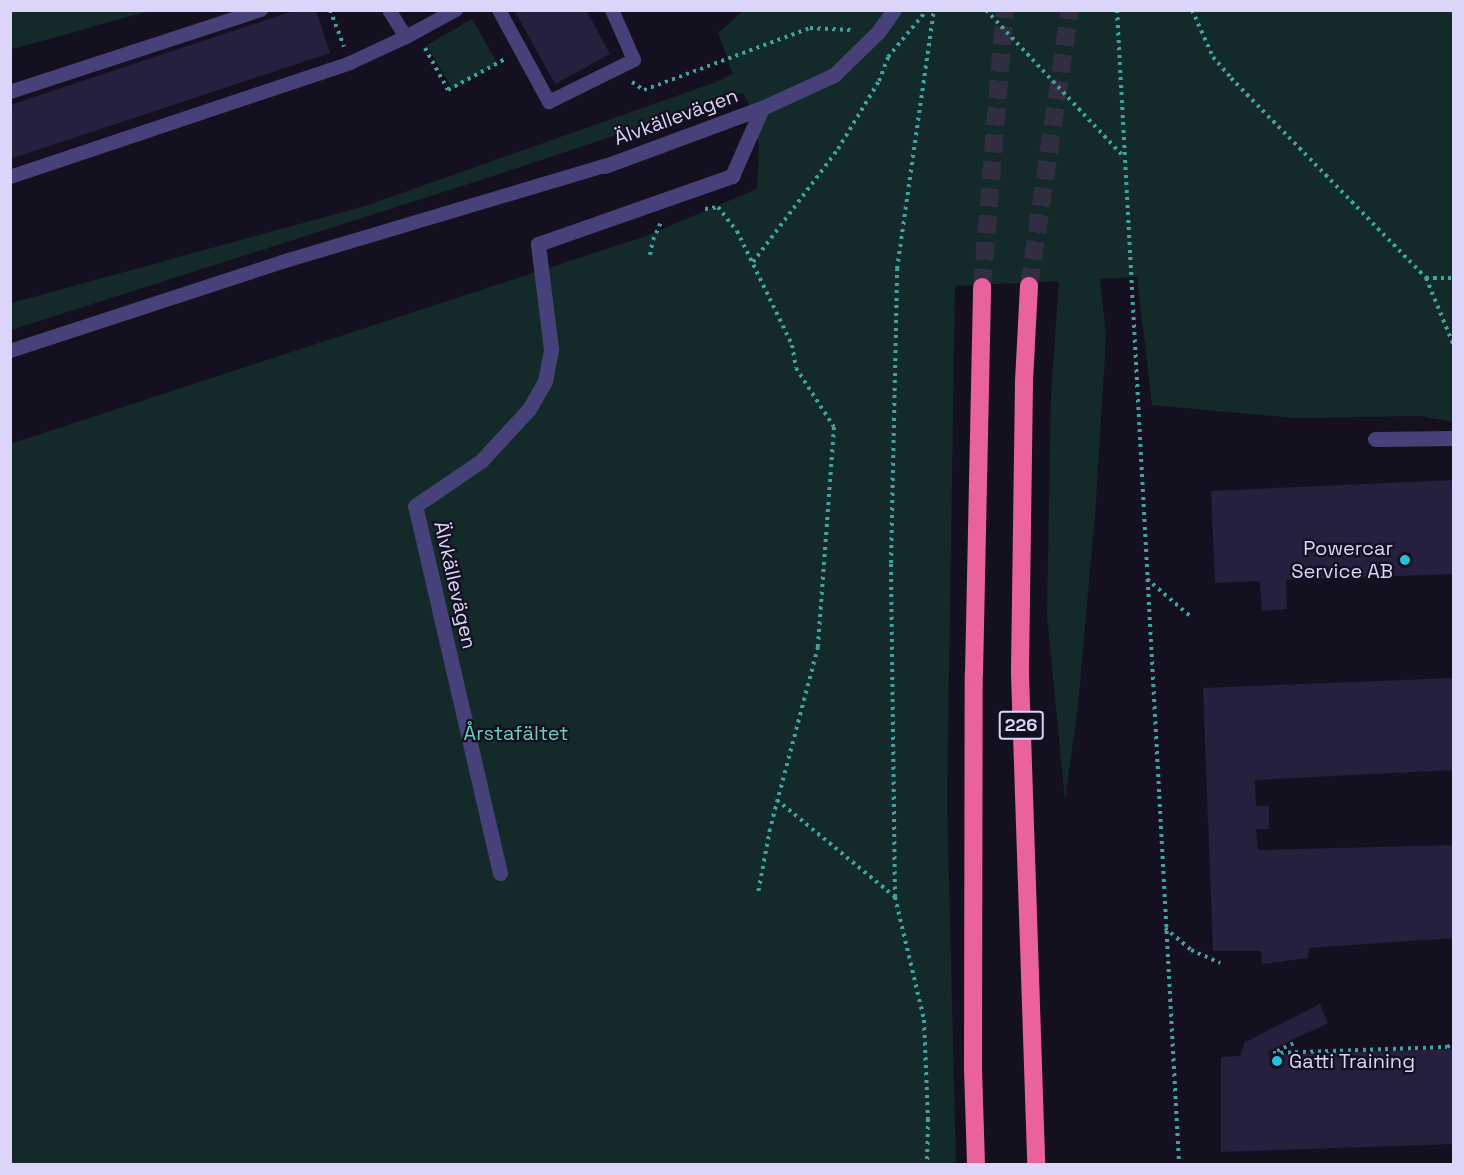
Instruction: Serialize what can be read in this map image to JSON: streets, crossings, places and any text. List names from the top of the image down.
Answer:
{
  "streets": {
    "highway": ["226"],
    "street": ["Älvkällevägen"]
  },
  "parks": ["Årstafältet"],
  "places": ["Powercar Service AB", "Gatti Training"]
}
